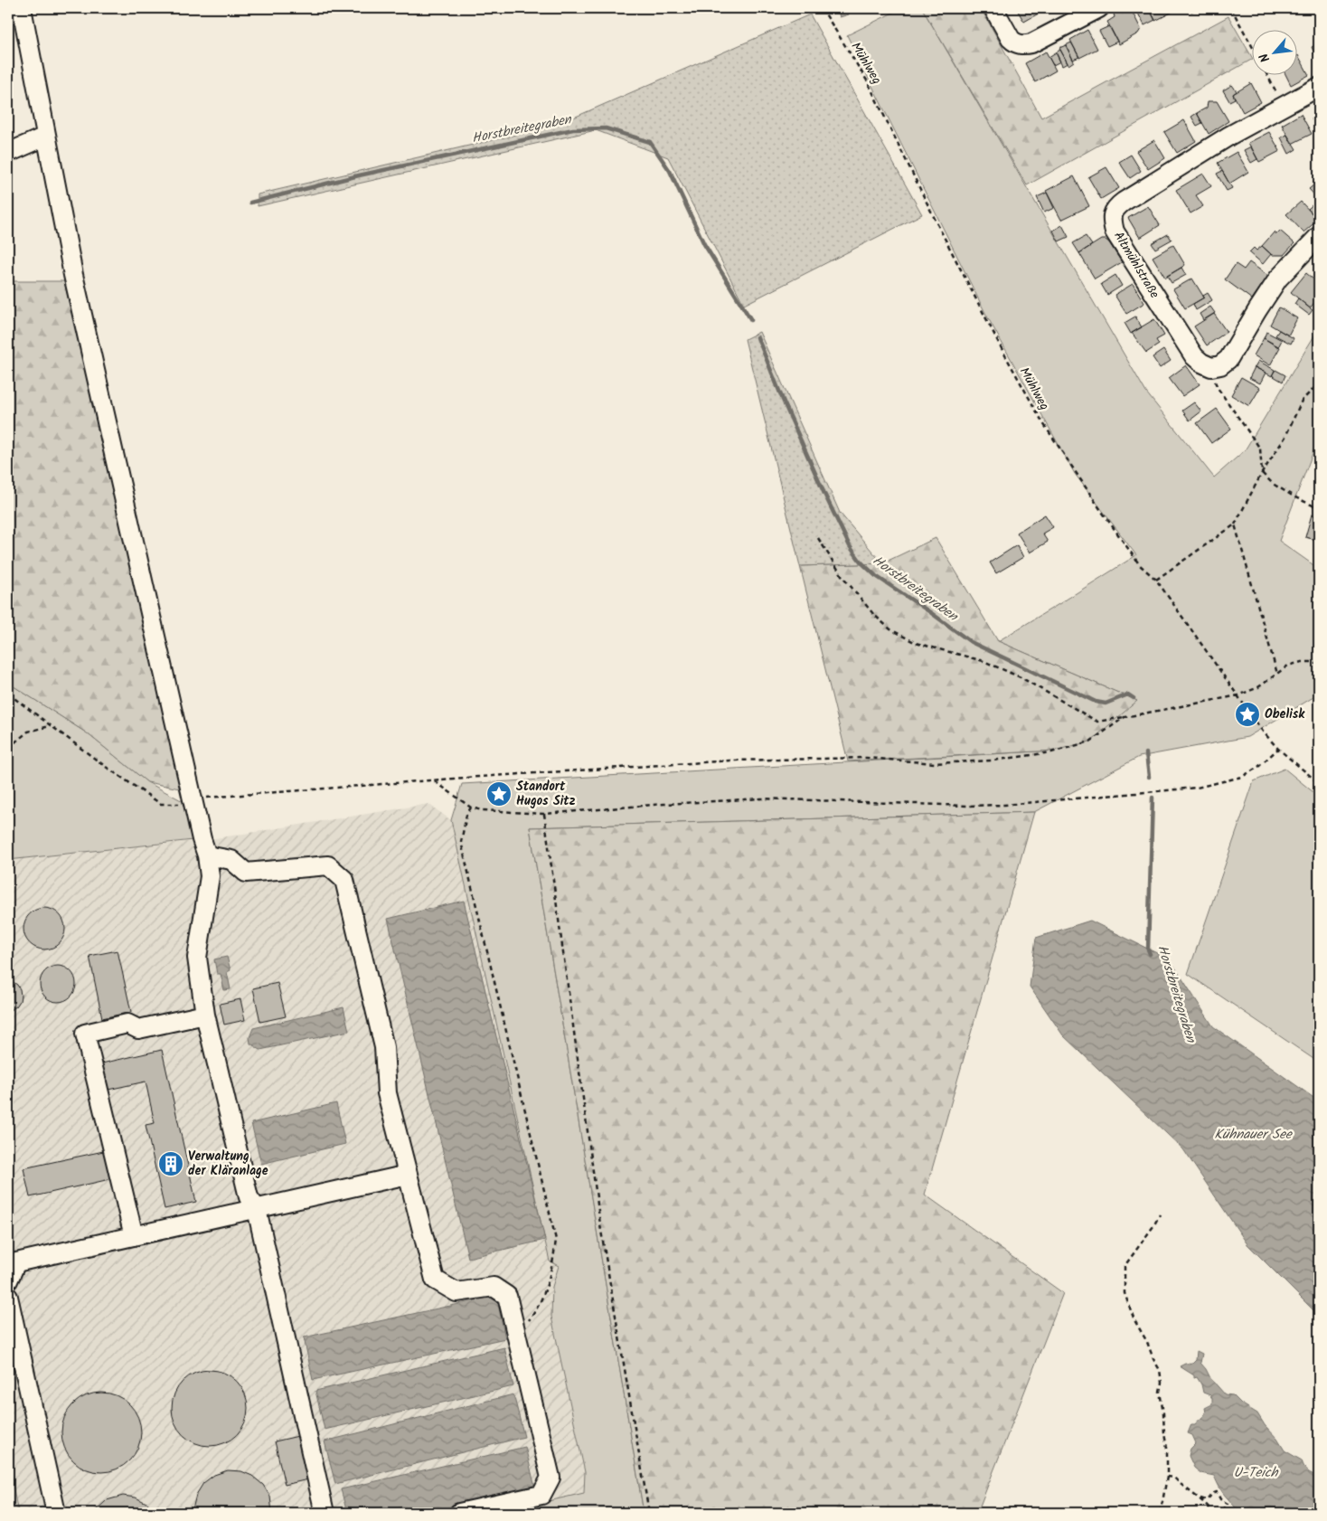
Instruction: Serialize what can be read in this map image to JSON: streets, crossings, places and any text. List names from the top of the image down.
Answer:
{
  "streets": {
    "street": ["Altmühlstraße"],
    "path": ["Mühlweg"]
  },
  "water": ["Horstbreitegraben", "Kühnauer See", "U-Teich"],
  "places": {
    "place": ["Obelisk", "Standort Hugos Sitz"],
    "building": ["Verwaltung der Kläranlage"]
  },
  "north": "bottom left"
}
